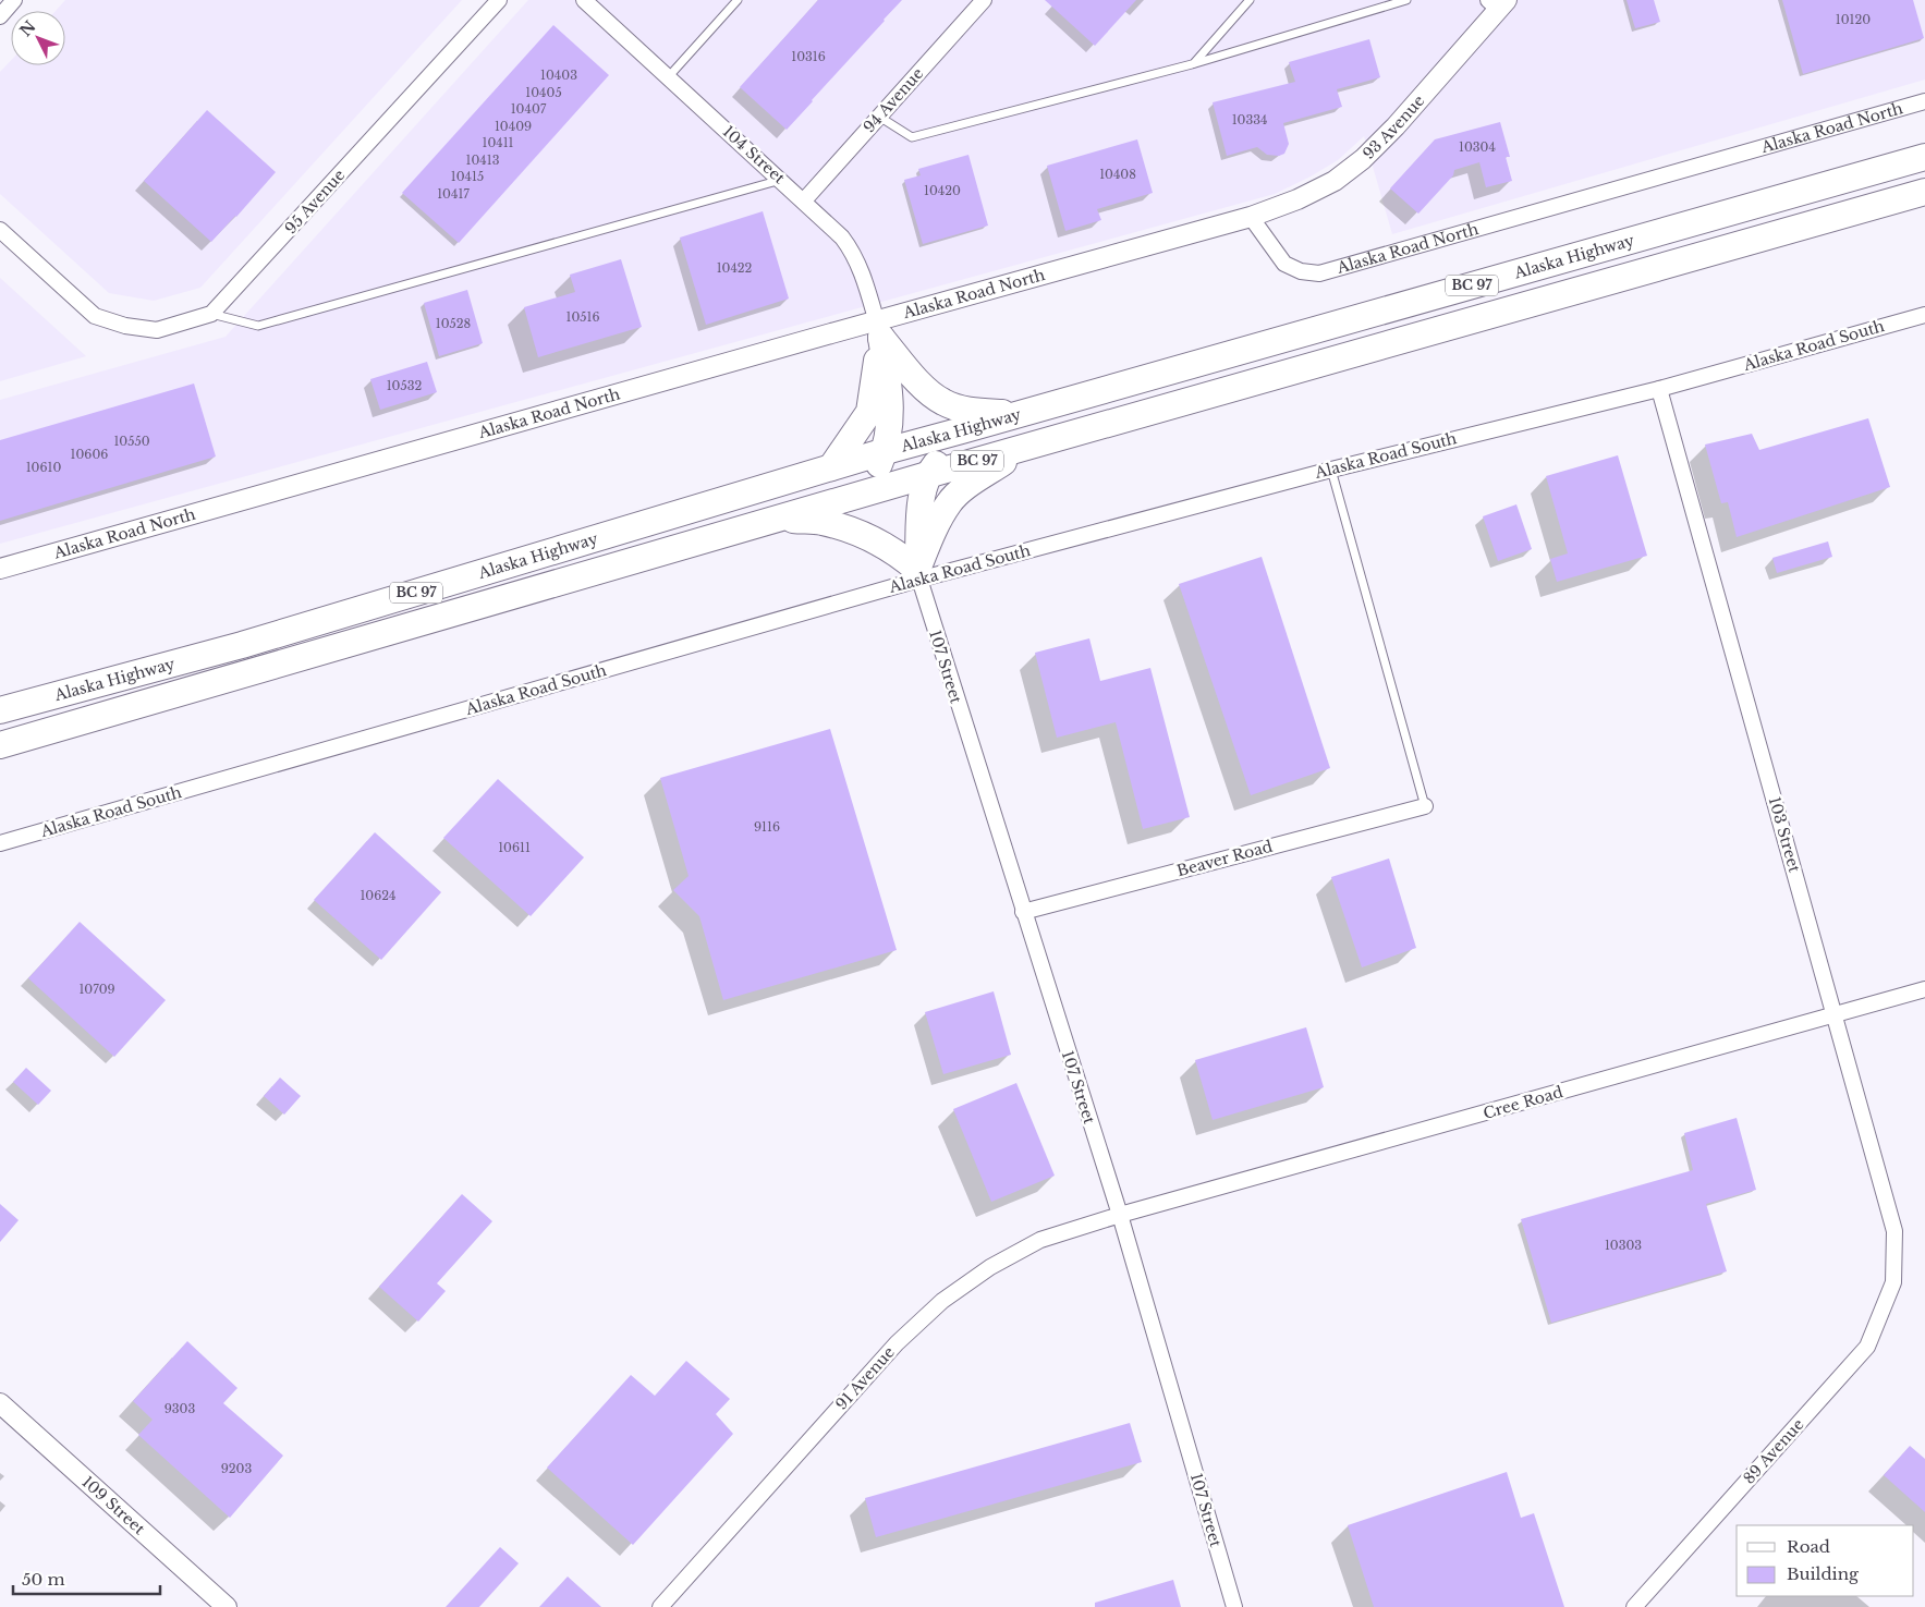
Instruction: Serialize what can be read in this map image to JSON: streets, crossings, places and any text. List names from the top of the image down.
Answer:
{
  "streets": {
    "highway": ["Alaska Highway", "BC 97"],
    "street": [
      "94 Avenue",
      "93 Avenue",
      "Alaska Road North",
      "104 Street",
      "95 Avenue",
      "Alaska Road South",
      "107 Street",
      "103 Street",
      "Beaver Road",
      "Cree Road",
      "91 Avenue",
      "89 Avenue",
      "109 Street"
    ]
  },
  "crossings": [
    ["94 Avenue", "104 Street"],
    ["93 Avenue", "Alaska Road North"],
    ["Alaska Road North", "104 Street"],
    ["Alaska Road South", "107 Street"],
    ["Alaska Road South", "103 Street"],
    ["107 Street", "Beaver Road"],
    ["107 Street", "Cree Road"],
    ["107 Street", "91 Avenue"],
    ["103 Street", "Cree Road"],
    ["103 Street", "89 Avenue"],
    ["Cree Road", "91 Avenue"]
  ],
  "house_numbers": [
    "10120",
    "10316",
    "10403",
    "10405",
    "10407",
    "10334",
    "10409",
    "10411",
    "10304",
    "10413",
    "10408",
    "10415",
    "10420",
    "10417",
    "10422",
    "10516",
    "10528",
    "10532",
    "10550",
    "10606",
    "10610",
    "9116",
    "10611",
    "10624",
    "10709",
    "10303",
    "9303",
    "9203"
  ],
  "legend": ["Road", "Building"],
  "scale_bar": "50 m",
  "north": "top left"
}
